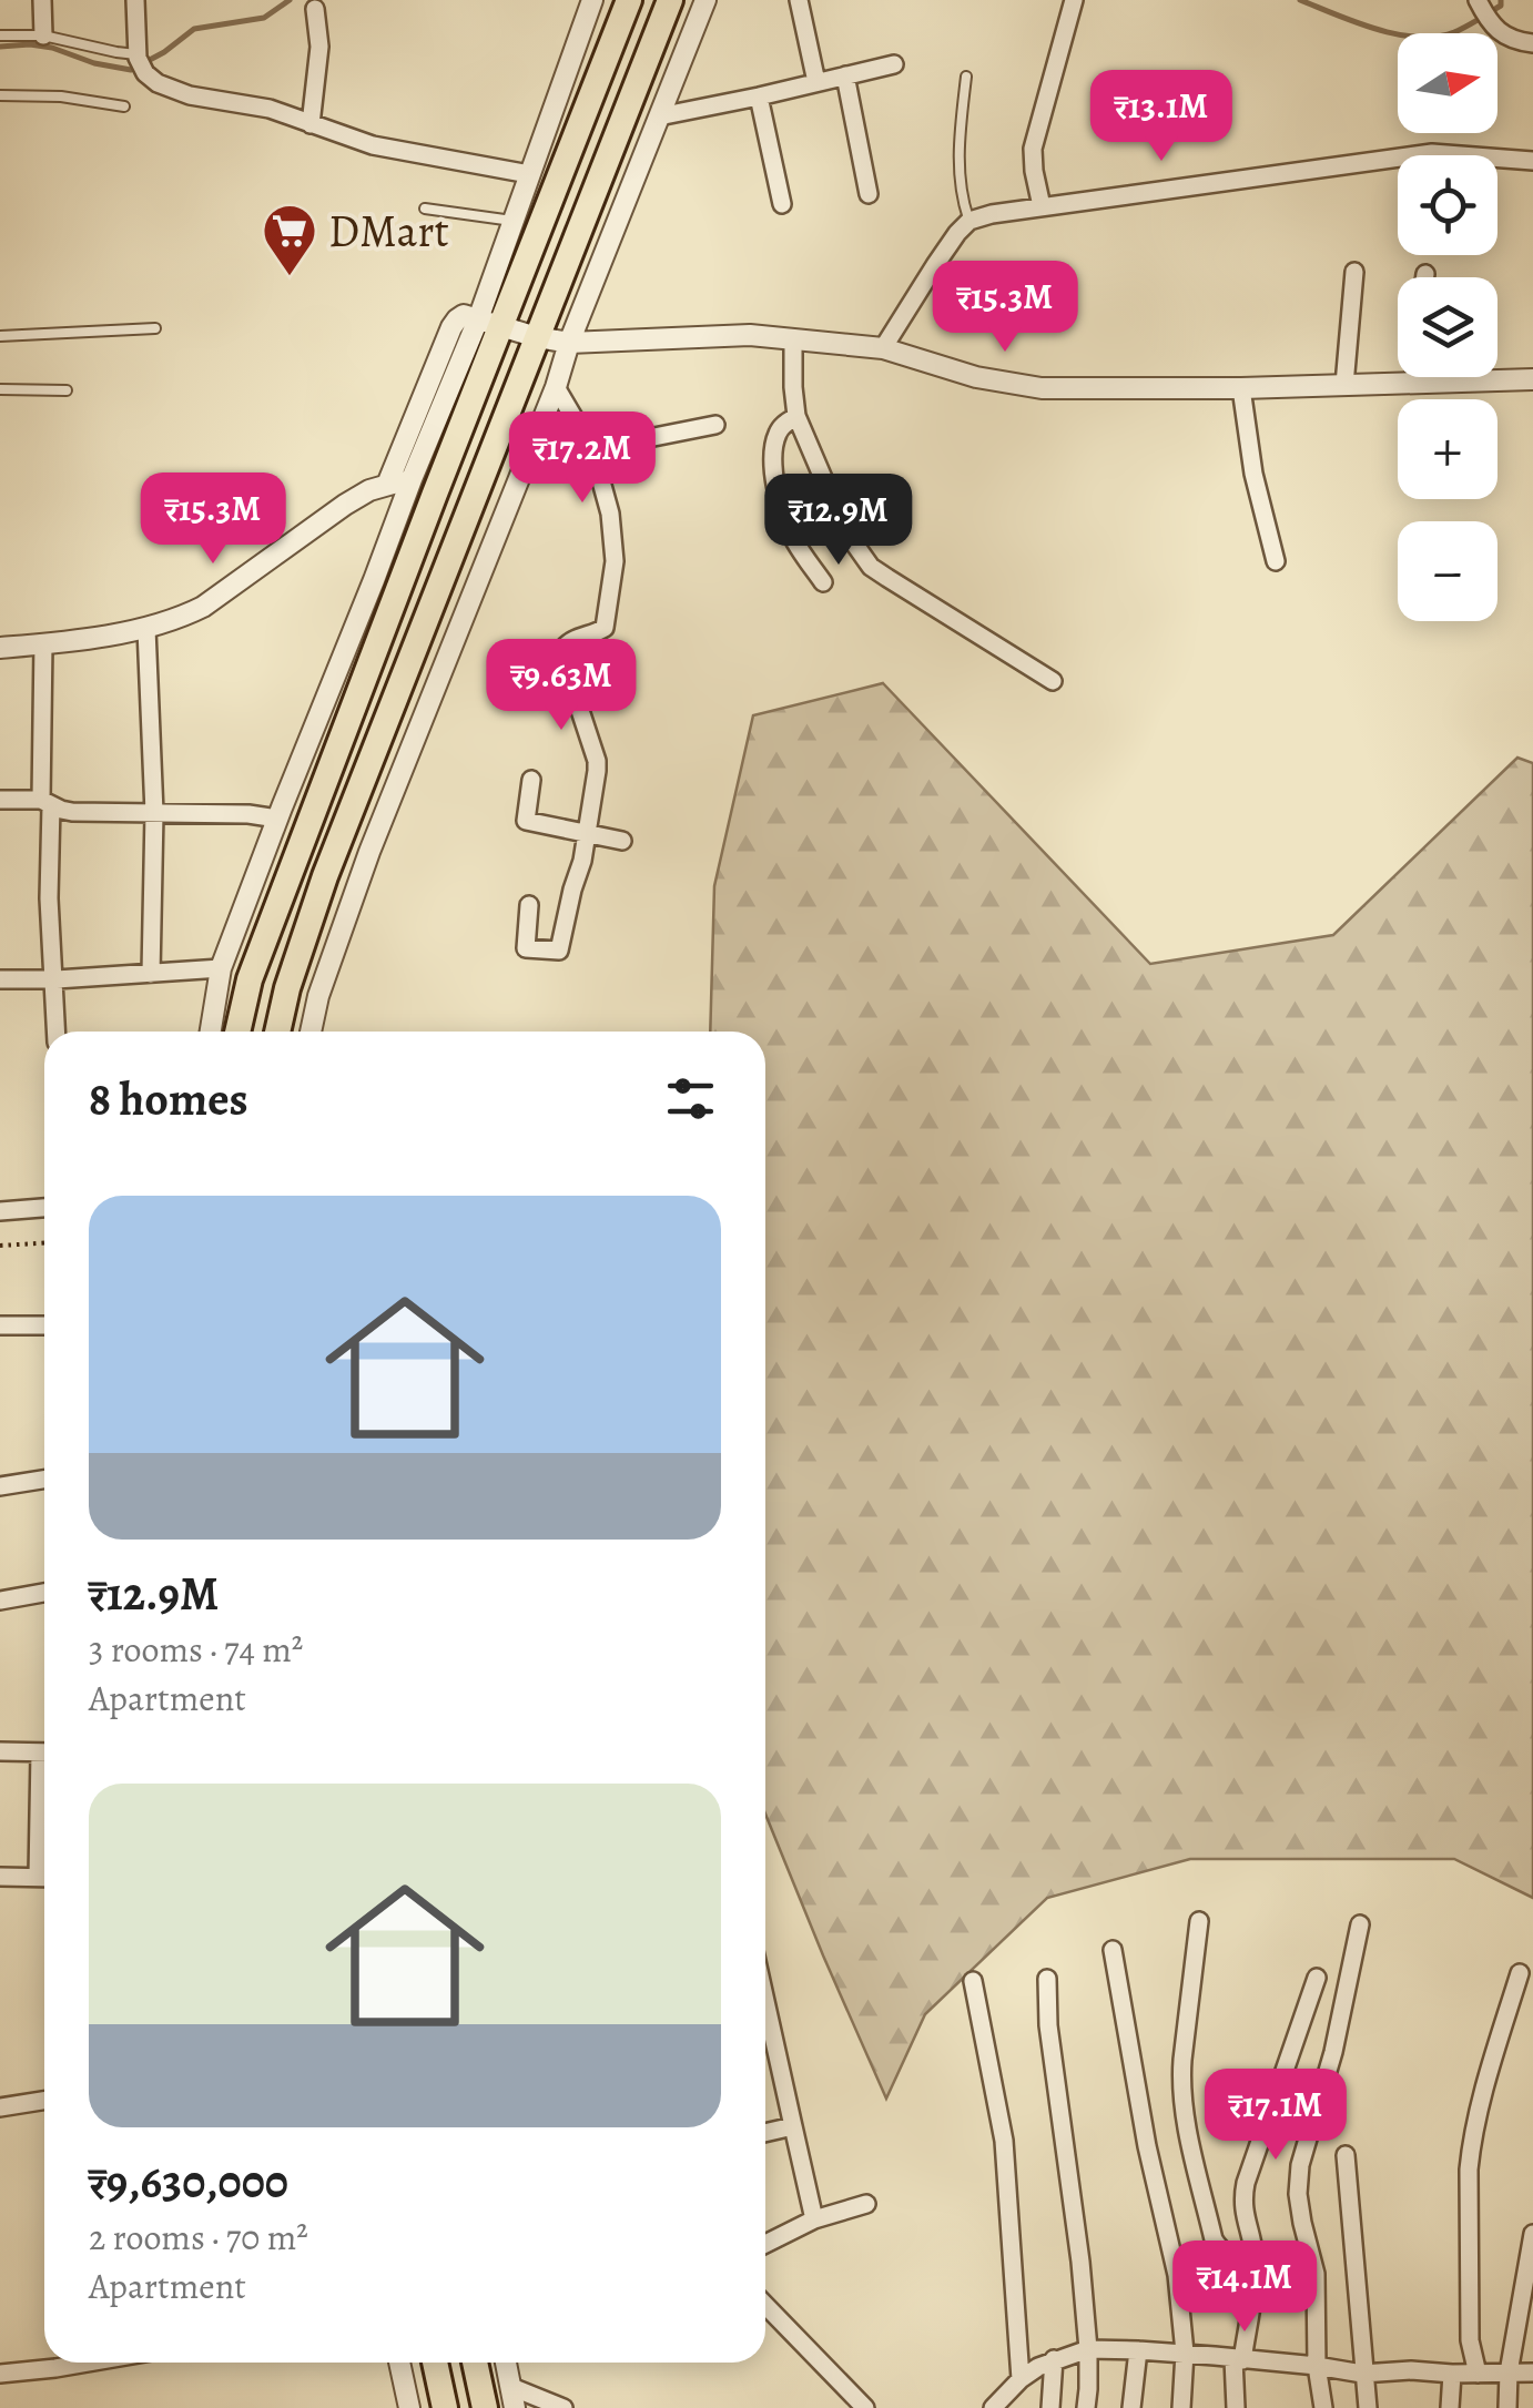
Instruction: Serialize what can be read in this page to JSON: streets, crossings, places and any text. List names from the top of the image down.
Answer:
{
  "places": {
    "supermarket": ["DMart"]
  },
  "north": "right",
  "page": {
    "map_buttons": ["+", "−"],
    "price": [
      "₹13.1M",
      "₹15.3M",
      "₹17.2M",
      "₹15.3M",
      "₹12.9M",
      "₹9.63M",
      "₹17.1M",
      "₹14.1M"
    ],
    "heading": "8 homes",
    "list": [
      {
        "name": "₹12.9M",
        "note": "3 rooms · 74 m² · Apartment"
      },
      {
        "name": "₹9,630,000",
        "note": "2 rooms · 70 m² · Apartment"
      }
    ]
  }
}
